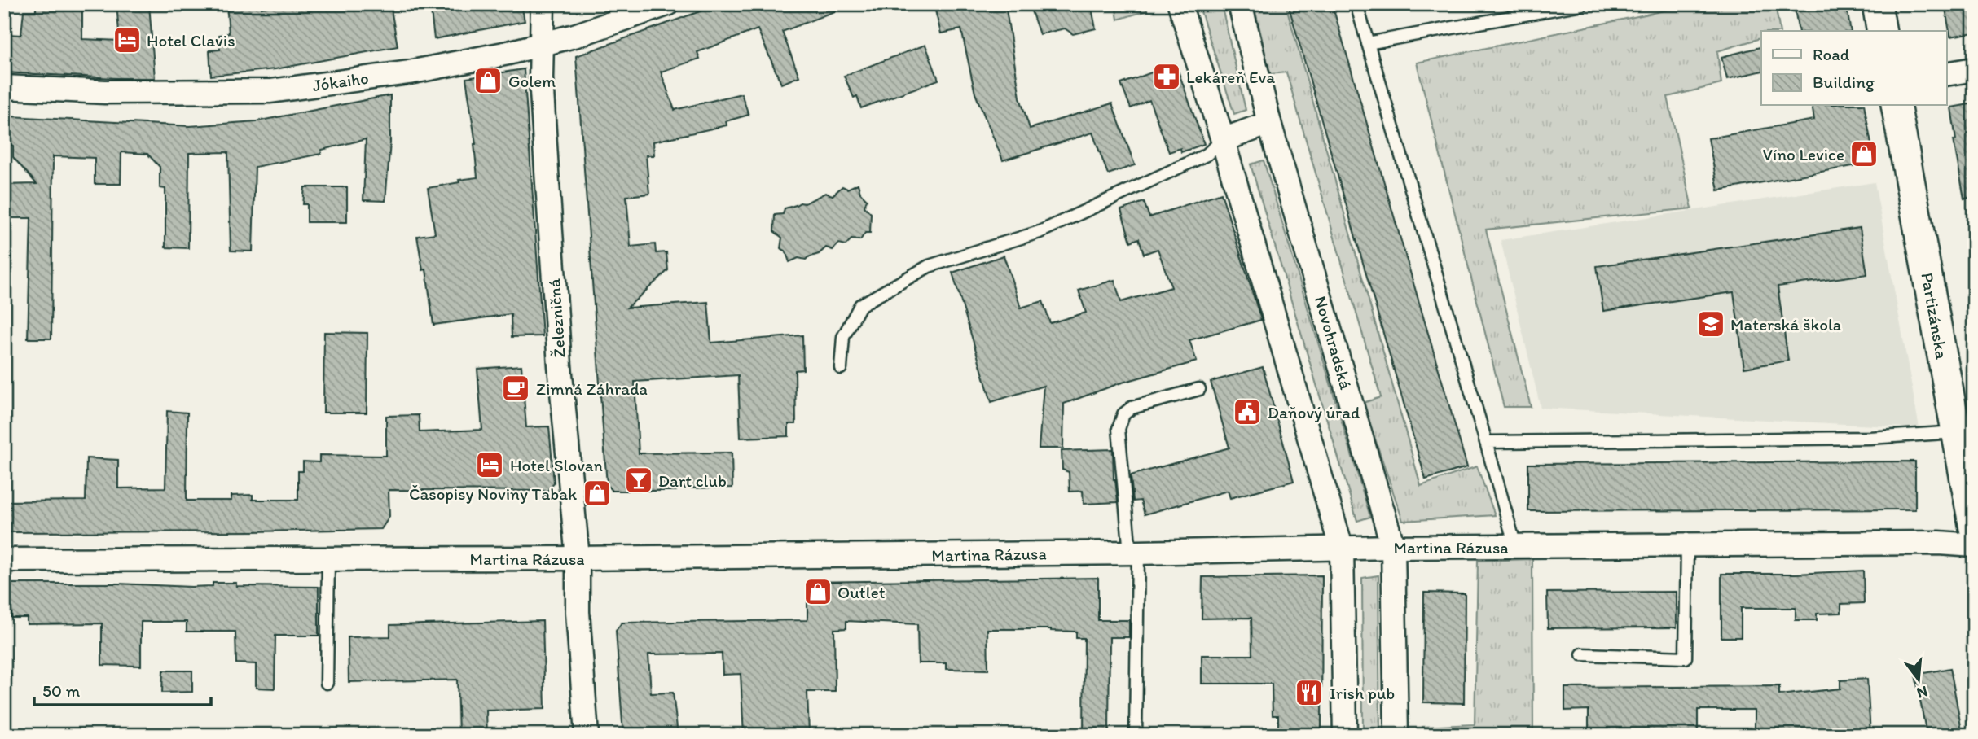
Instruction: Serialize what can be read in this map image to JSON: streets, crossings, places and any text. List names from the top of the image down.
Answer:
{
  "streets": {
    "street": [
      "Jókaiho",
      "Partizánska",
      "Železničná",
      "Novohradská",
      "Martina Rázusa"
    ]
  },
  "crossings": [
    ["Jókaiho", "Železničná"],
    ["Železničná", "Martina Rázusa"],
    ["Novohradská", "Martina Rázusa"]
  ],
  "places": {
    "hotel": ["Hotel Clavis", "Hotel Slovan"],
    "pharmacy": ["Lekáreň Eva"],
    "shop": [
      "Golem",
      "Víno Levice",
      "Časopisy Noviny Tabak",
      "Outlet"
    ],
    "school or university": ["Materská škola"],
    "cafe": ["Zimná Záhrada"],
    "public building": ["Daňový úrad"],
    "bar": ["Dart club"],
    "restaurant": ["Irish pub"]
  },
  "legend": ["Road", "Building"],
  "scale_bar": "50 m",
  "north": "bottom"
}
